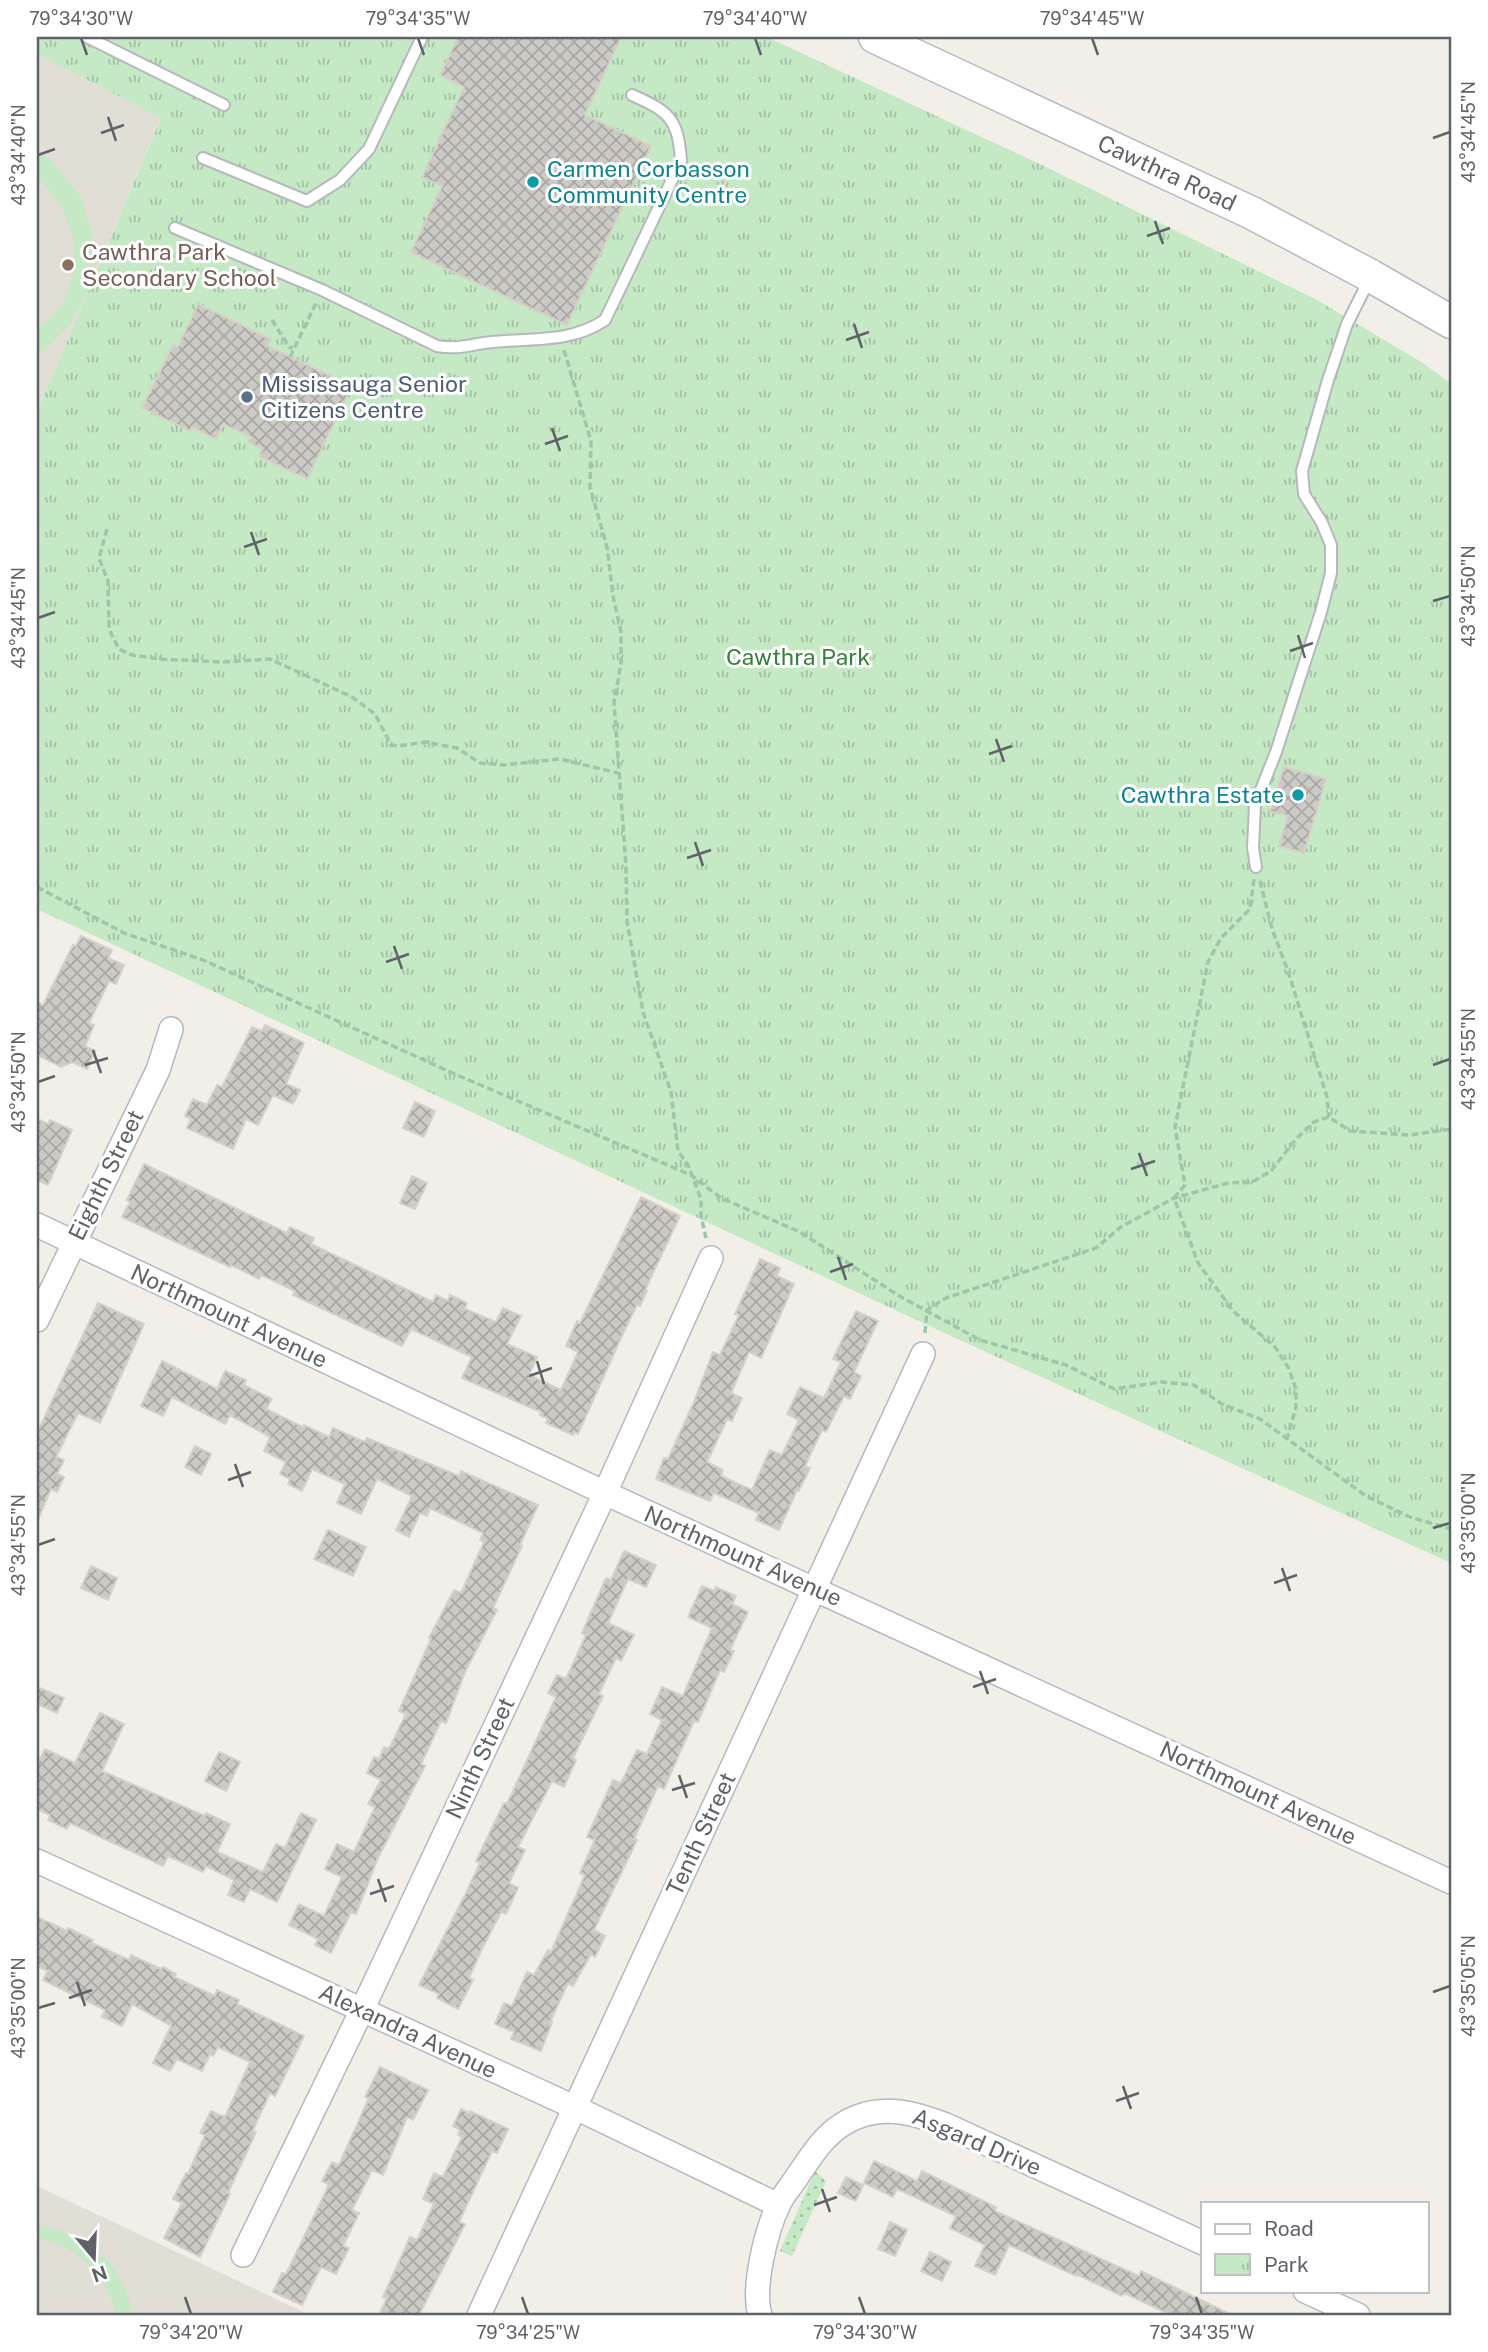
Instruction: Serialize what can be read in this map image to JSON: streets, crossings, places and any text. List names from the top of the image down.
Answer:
{
  "streets": {
    "main road": ["Cawthra Road"],
    "street": [
      "Eighth Street",
      "Northmount Avenue",
      "Ninth Street",
      "Tenth Street",
      "Alexandra Avenue",
      "Asgard Drive"
    ]
  },
  "crossings": [
    ["Eighth Street", "Northmount Avenue"],
    ["Northmount Avenue", "Ninth Street"],
    ["Northmount Avenue", "Tenth Street"],
    ["Ninth Street", "Alexandra Avenue"],
    ["Tenth Street", "Alexandra Avenue"],
    ["Alexandra Avenue", "Asgard Drive"]
  ],
  "parks": ["Cawthra Park"],
  "places": [
    "Carmen Corbasson Community Centre",
    "Cawthra Park Secondary School",
    "Mississauga Senior Citizens Centre",
    "Cawthra Estate"
  ],
  "legend": ["Road", "Park"],
  "north": "bottom",
  "coordinates": [
    "79°34'30\"W",
    "79°34'35\"W",
    "79°34'40\"W",
    "79°34'45\"W",
    "43°34'45\"N",
    "43°34'40\"N",
    "43°34'50\"N",
    "43°34'55\"N",
    "43°35'00\"N",
    "43°35'05\"N",
    "79°34'20\"W",
    "79°34'25\"W"
  ]
}
